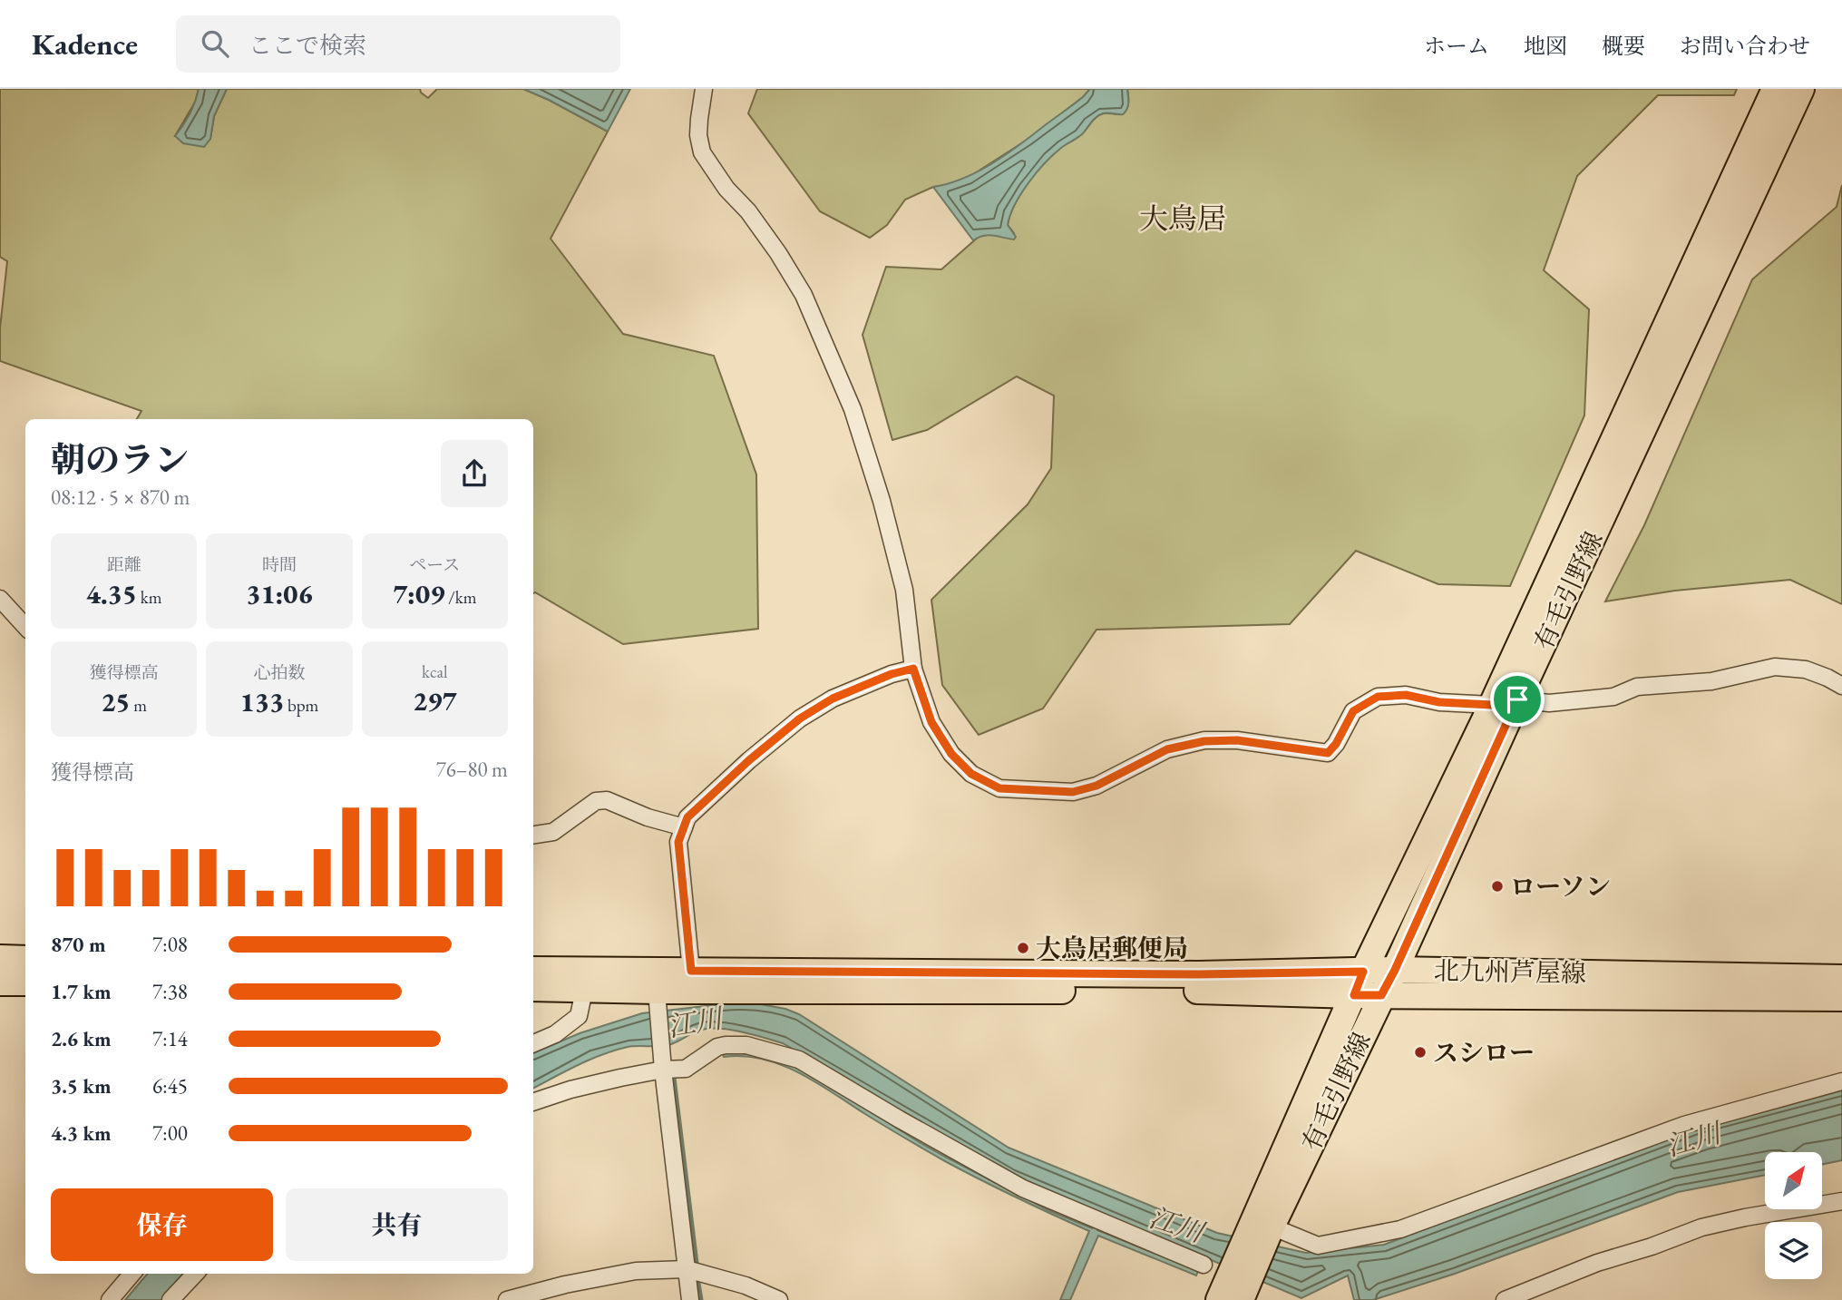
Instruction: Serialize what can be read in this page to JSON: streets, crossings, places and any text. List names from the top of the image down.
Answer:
{
  "streets": {
    "main road": ["有毛引野線", "北九州芦屋線"]
  },
  "crossings": [
    ["有毛引野線", "北九州芦屋線"]
  ],
  "districts": ["大鳥居"],
  "water": ["江川"],
  "places": ["ローソン", "大鳥居郵便局", "スシロー"],
  "north": "top right",
  "page": {
    "header": "Kadence",
    "search": "ここで検索",
    "nav": [
      "ホーム",
      "地図",
      "概要",
      "お問い合わせ"
    ],
    "heading": ["朝のラン", "08:12 · 5 × 870 m"],
    "stats": [
      ["距離", "4.35 km"],
      ["時間", "31:06"],
      ["ペース", "7:09 /km"],
      ["獲得標高", "25 m"],
      ["心拍数", "133 bpm"],
      ["kcal", "297"]
    ],
    "chart": ["獲得標高", "76–80 m"],
    "list": [
      {
        "name": "870 m",
        "note": "7:08"
      },
      {
        "name": "1.7 km",
        "note": "7:38"
      },
      {
        "name": "2.6 km",
        "note": "7:14"
      },
      {
        "name": "3.5 km",
        "note": "6:45"
      },
      {
        "name": "4.3 km",
        "note": "7:00"
      }
    ],
    "buttons": ["保存", "共有"]
  }
}
